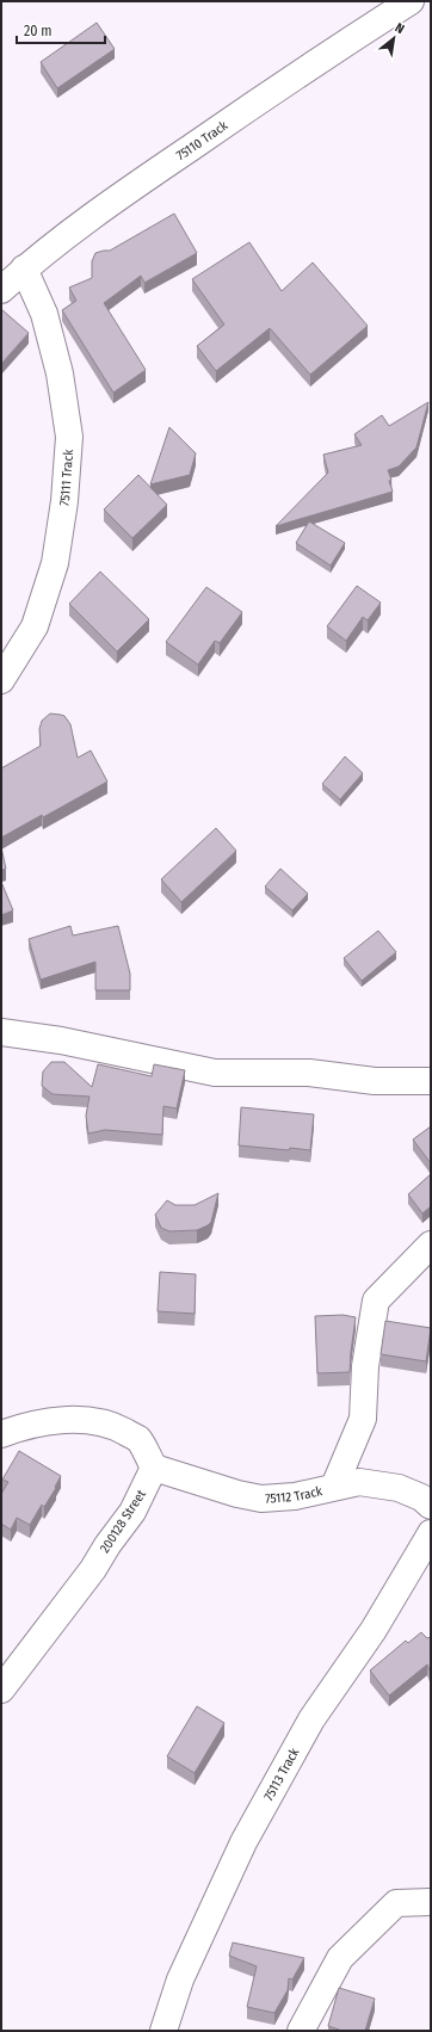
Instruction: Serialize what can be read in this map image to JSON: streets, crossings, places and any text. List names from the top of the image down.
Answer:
{
  "streets": {
    "street": [
      "75110 Track",
      "75111 Track",
      "75112 Track",
      "200128 Street",
      "75113 Track"
    ]
  },
  "crossings": [
    ["75110 Track", "75111 Track"],
    ["75112 Track", "200128 Street"]
  ],
  "scale_bar": "20 m",
  "north": "top right"
}
